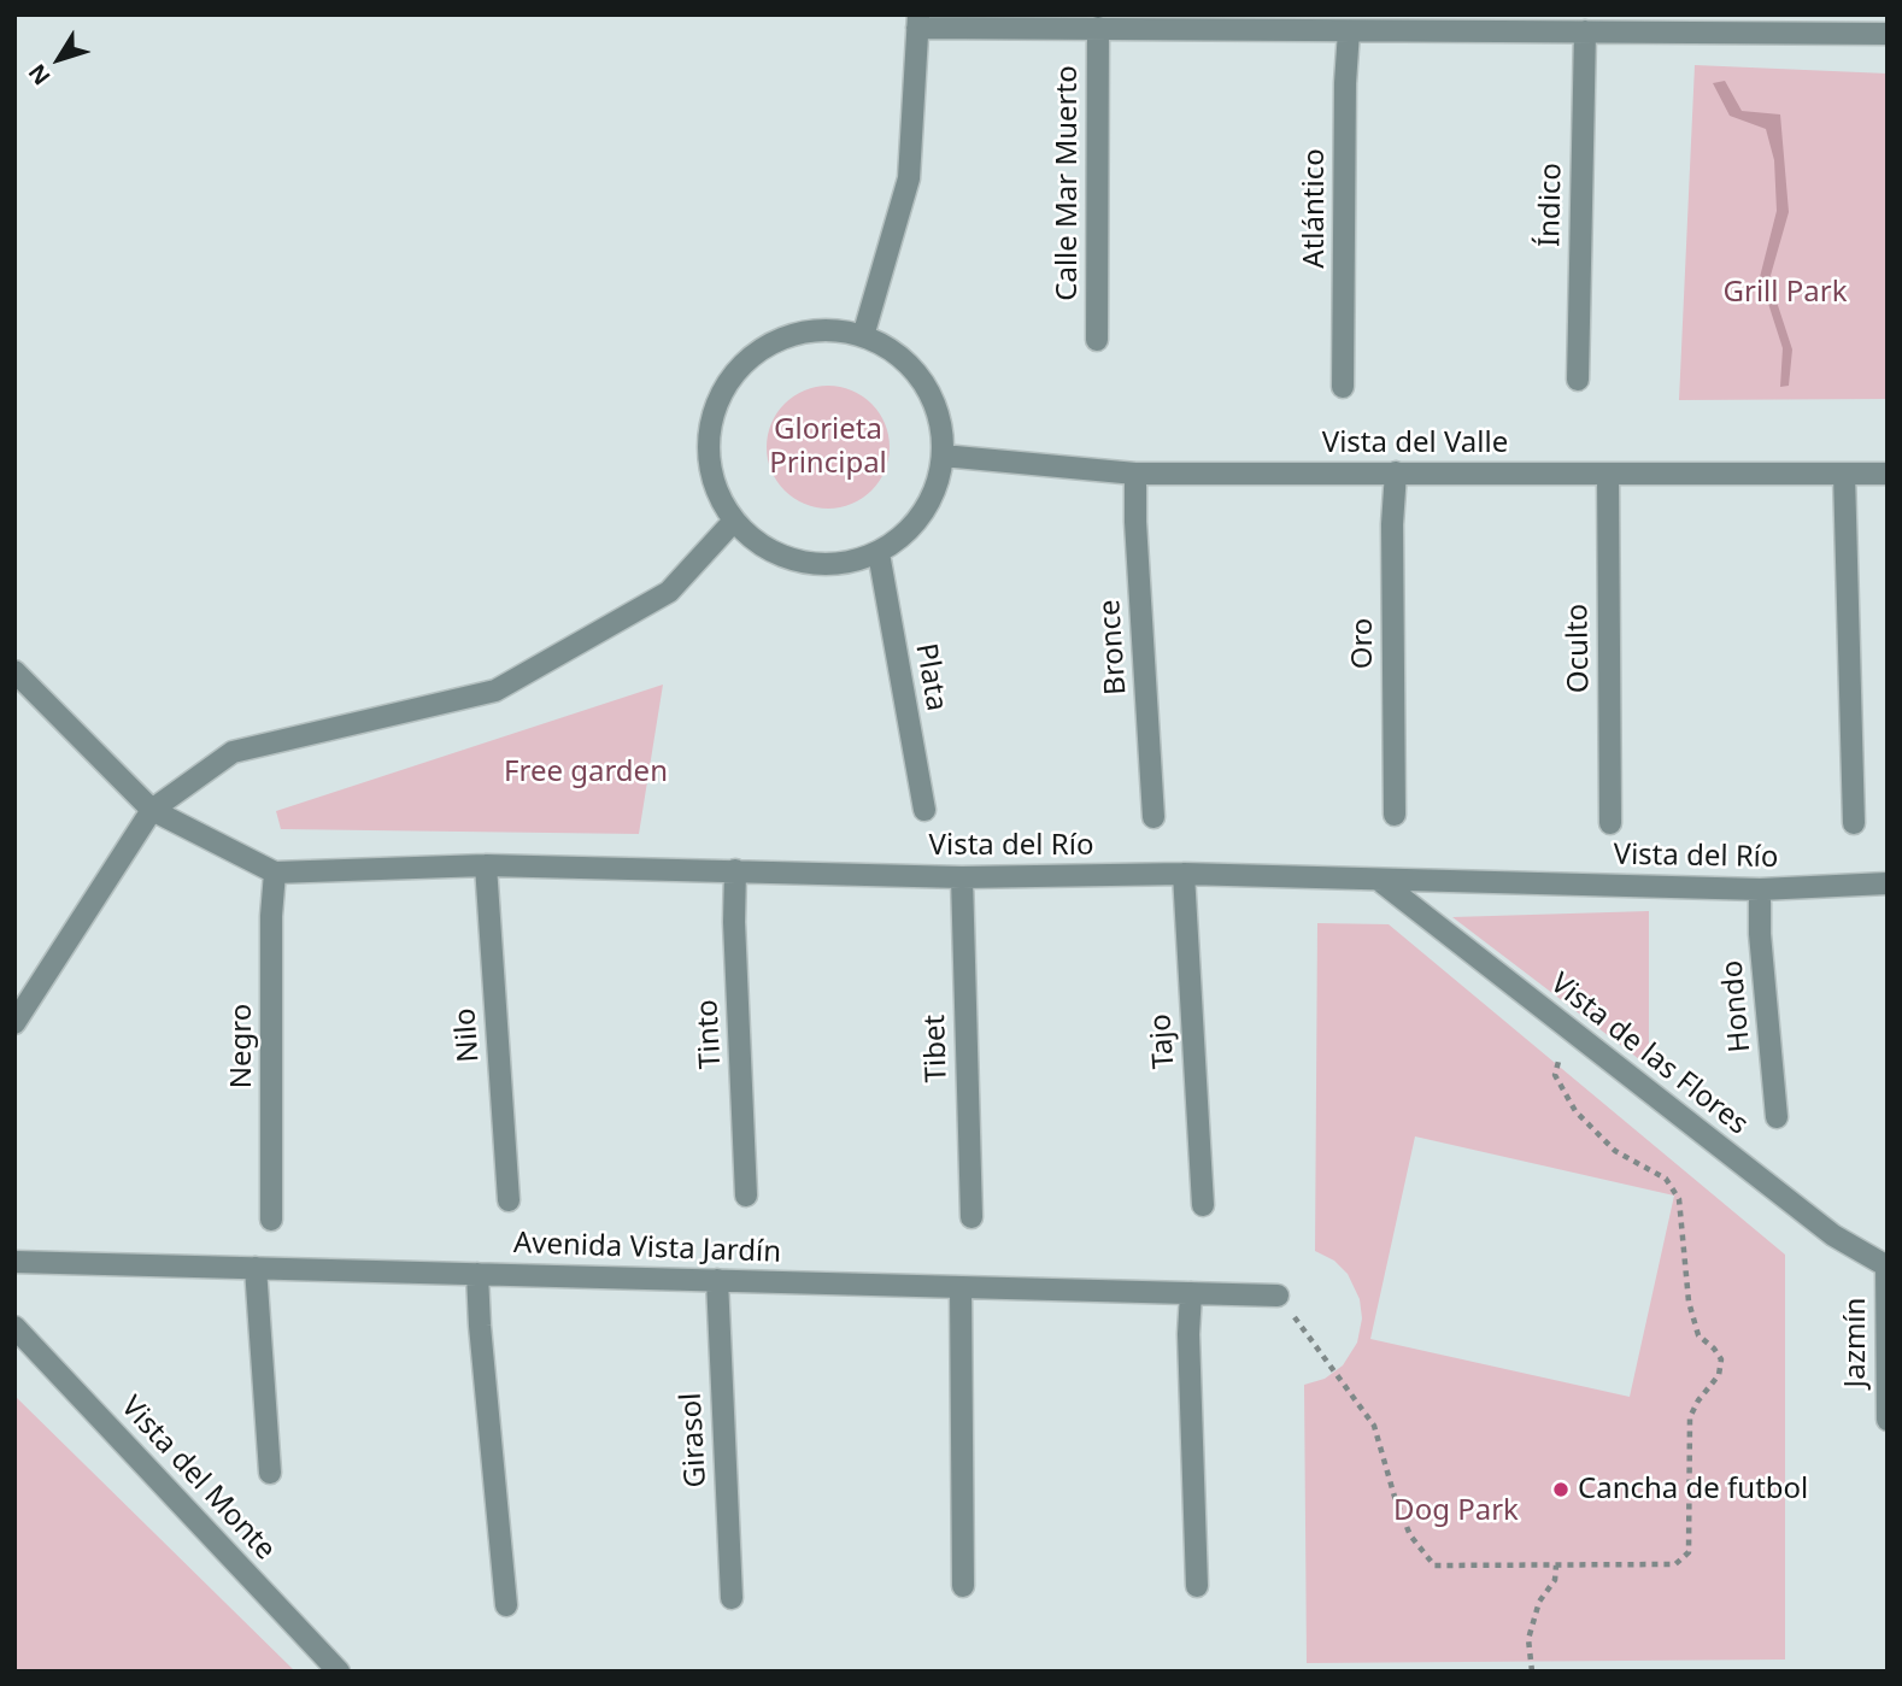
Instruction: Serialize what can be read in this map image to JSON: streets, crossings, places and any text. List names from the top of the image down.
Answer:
{
  "streets": {
    "street": [
      "Calle Mar Muerto",
      "Índico",
      "Atlántico",
      "Vista del Valle",
      "Oro",
      "Bronce",
      "Oculto",
      "Plata",
      "Vista del Río",
      "Hondo",
      "Tinto",
      "Nilo",
      "Tajo",
      "Negro",
      "Tibet",
      "Vista de las Flores",
      "Avenida Vista Jardín",
      "Jazmín",
      "Girasol",
      "Vista del Monte"
    ]
  },
  "crossings": [
    ["Vista del Valle", "Oro"],
    ["Vista del Valle", "Bronce"],
    ["Vista del Valle", "Oculto"],
    ["Vista del Valle", "Plata"],
    ["Vista del Río", "Hondo"],
    ["Vista del Río", "Tinto"],
    ["Vista del Río", "Nilo"],
    ["Vista del Río", "Tajo"],
    ["Vista del Río", "Negro"],
    ["Vista del Río", "Tibet"],
    ["Vista del Río", "Vista de las Flores"],
    ["Vista de las Flores", "Jazmín"],
    ["Avenida Vista Jardín", "Girasol"]
  ],
  "parks": [
    "Grill Park",
    "Glorieta Principal",
    "Free garden",
    "Dog Park"
  ],
  "places": ["Cancha de futbol"],
  "north": "bottom left"
}
